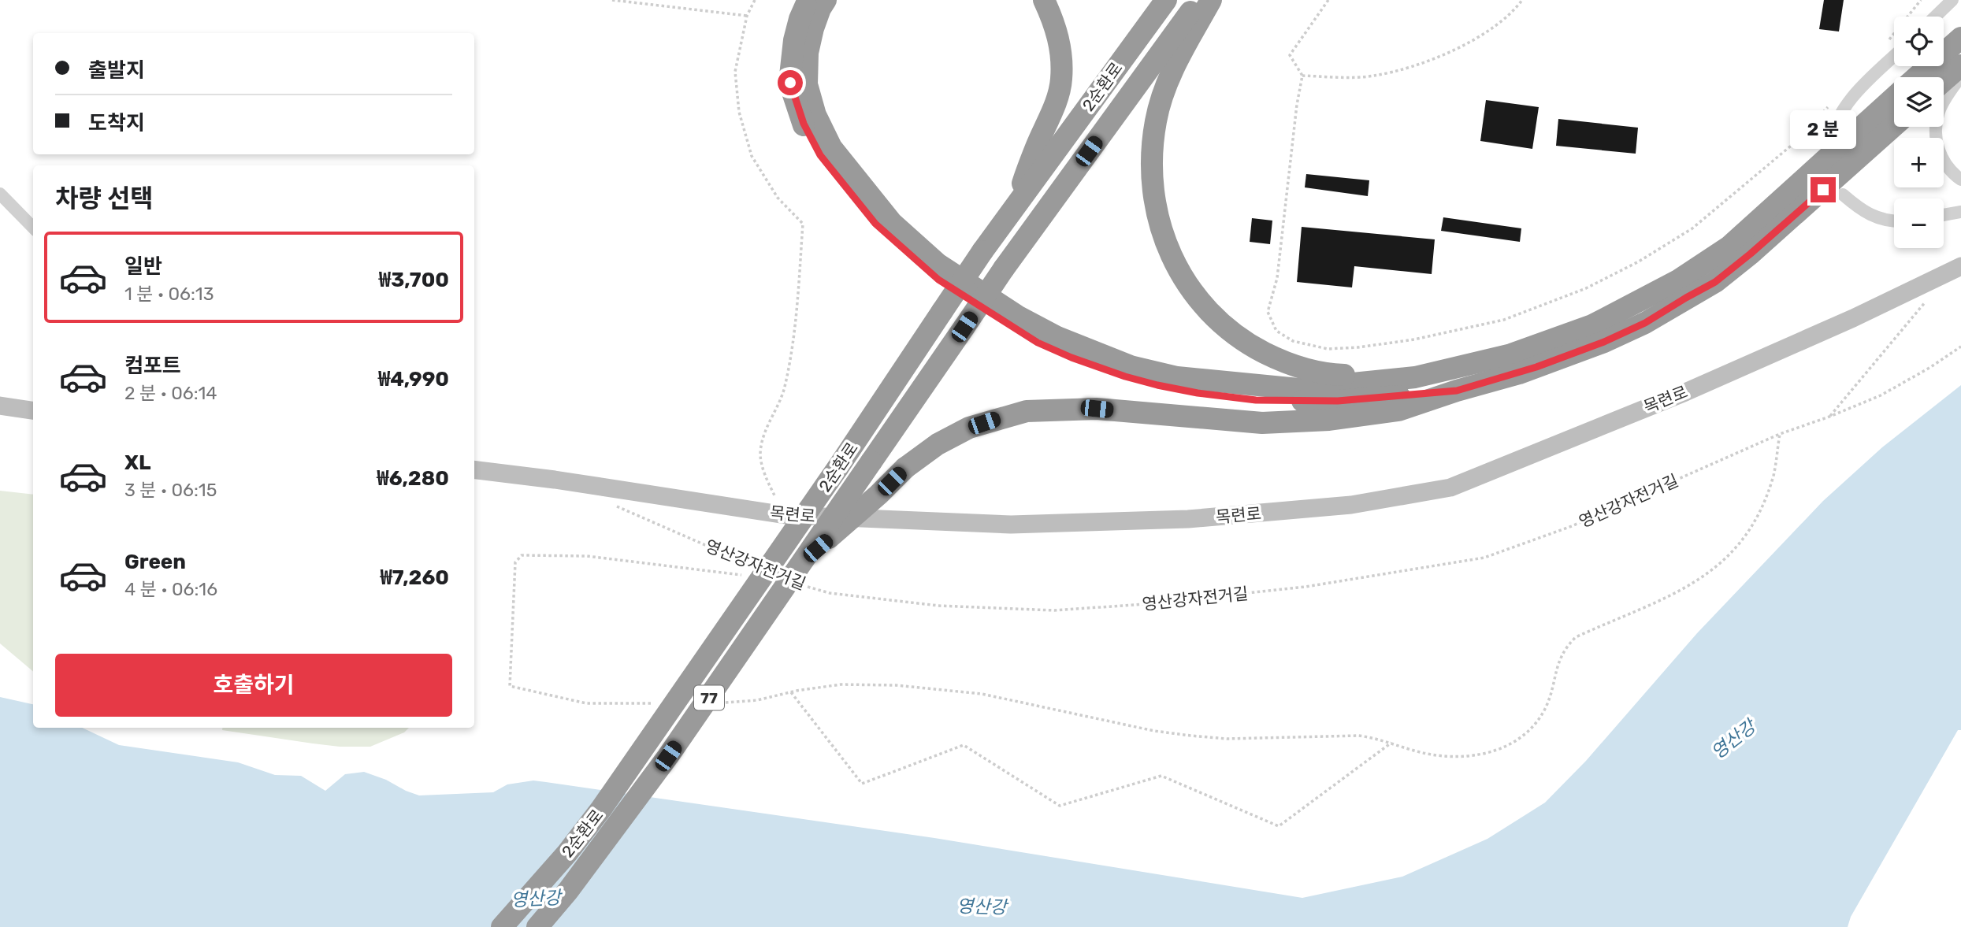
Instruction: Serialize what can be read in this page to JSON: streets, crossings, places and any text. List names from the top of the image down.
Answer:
{
  "streets": {
    "highway": ["2순환로", "77"],
    "street": ["목련로"],
    "path": ["영산강자전거길"]
  },
  "water": ["영산강"],
  "page": {
    "map_buttons": ["+", "−"],
    "banner": ["출발지", "도착지"],
    "bubble": "2 분",
    "heading": "차량 선택",
    "list": [
      {
        "name": "일반",
        "note": "1 분 · 06:13",
        "value": "₩3,700"
      },
      {
        "name": "컴포트",
        "note": "2 분 · 06:14",
        "value": "₩4,990"
      },
      {
        "name": "XL",
        "note": "3 분 · 06:15",
        "value": "₩6,280"
      },
      {
        "name": "Green",
        "note": "4 분 · 06:16",
        "value": "₩7,260"
      }
    ],
    "buttons": "호출하기"
  }
}
